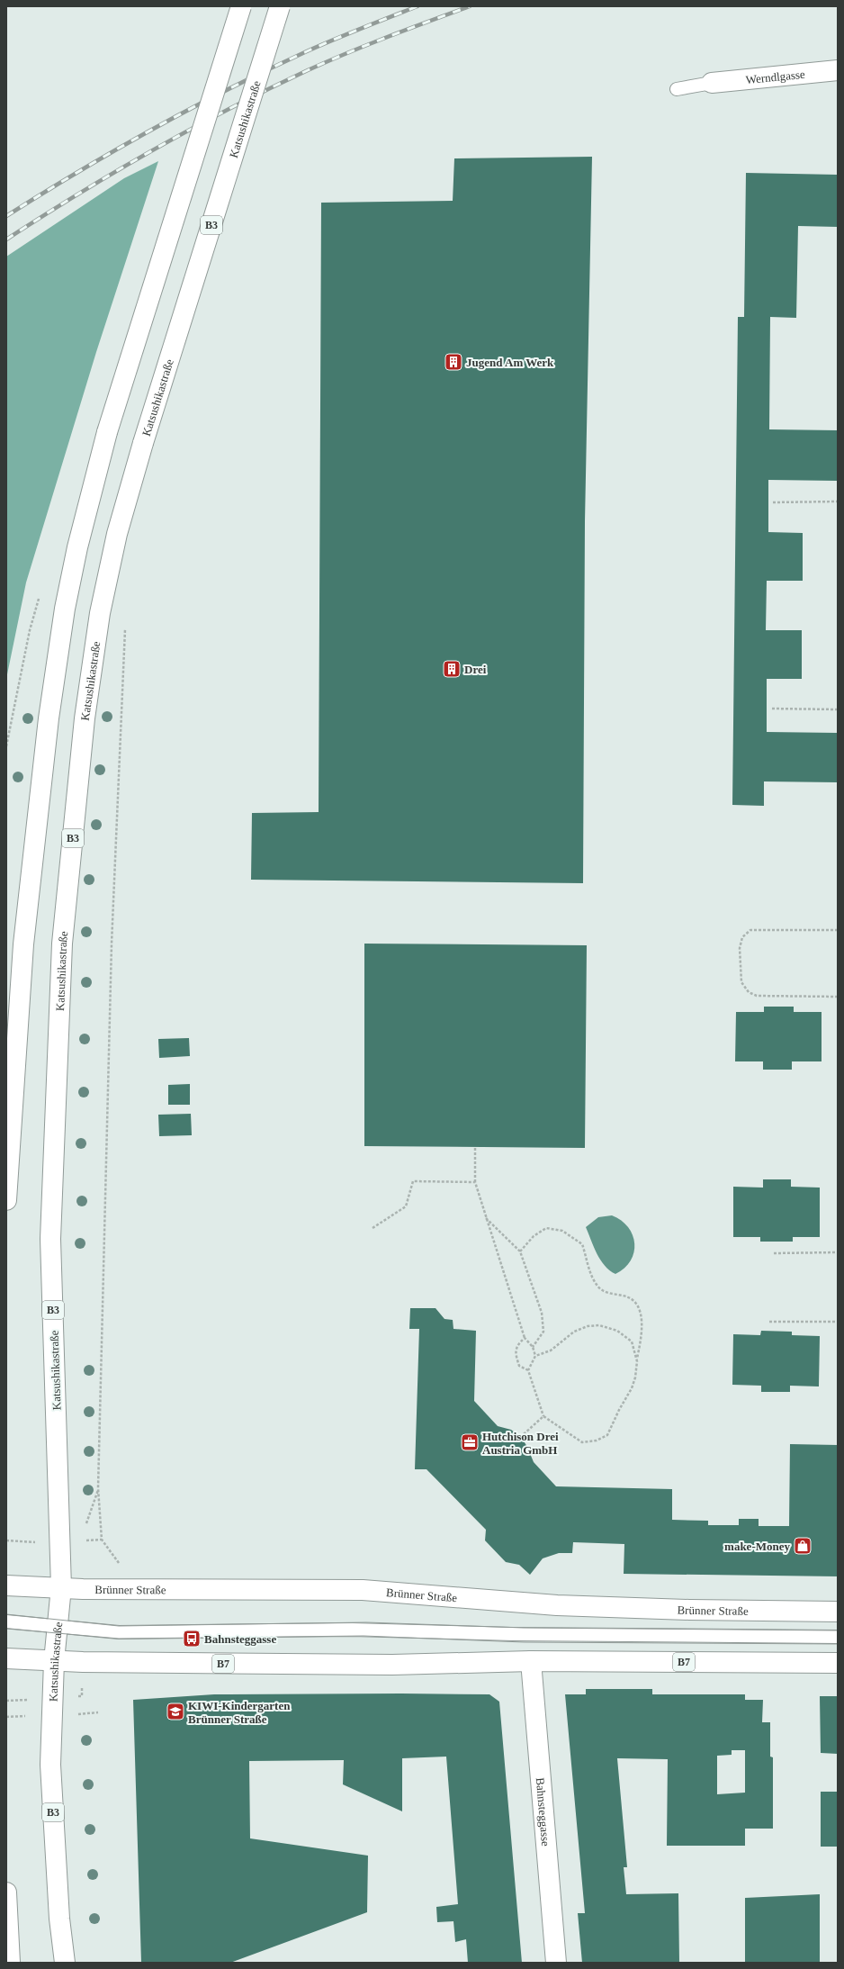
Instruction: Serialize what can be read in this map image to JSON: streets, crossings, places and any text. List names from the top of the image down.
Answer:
{
  "streets": {
    "main road": [
      "Werndlgasse",
      "Katsushikastraße",
      "B3",
      "Brünner Straße",
      "B7",
      "Bahnsteggasse"
    ]
  },
  "crossings": [
    ["Katsushikastraße", "Brünner Straße"],
    ["Katsushikastraße", "B7"],
    ["B7", "Bahnsteggasse"]
  ],
  "places": {
    "building": ["Jugend Am Werk", "Drei"],
    "office": ["Hutchison Drei Austria GmbH"],
    "shop": ["make-Money"],
    "bus stop": ["Bahnsteggasse"],
    "school or university": ["KIWI-Kindergarten Brünner Straße"]
  }
}
